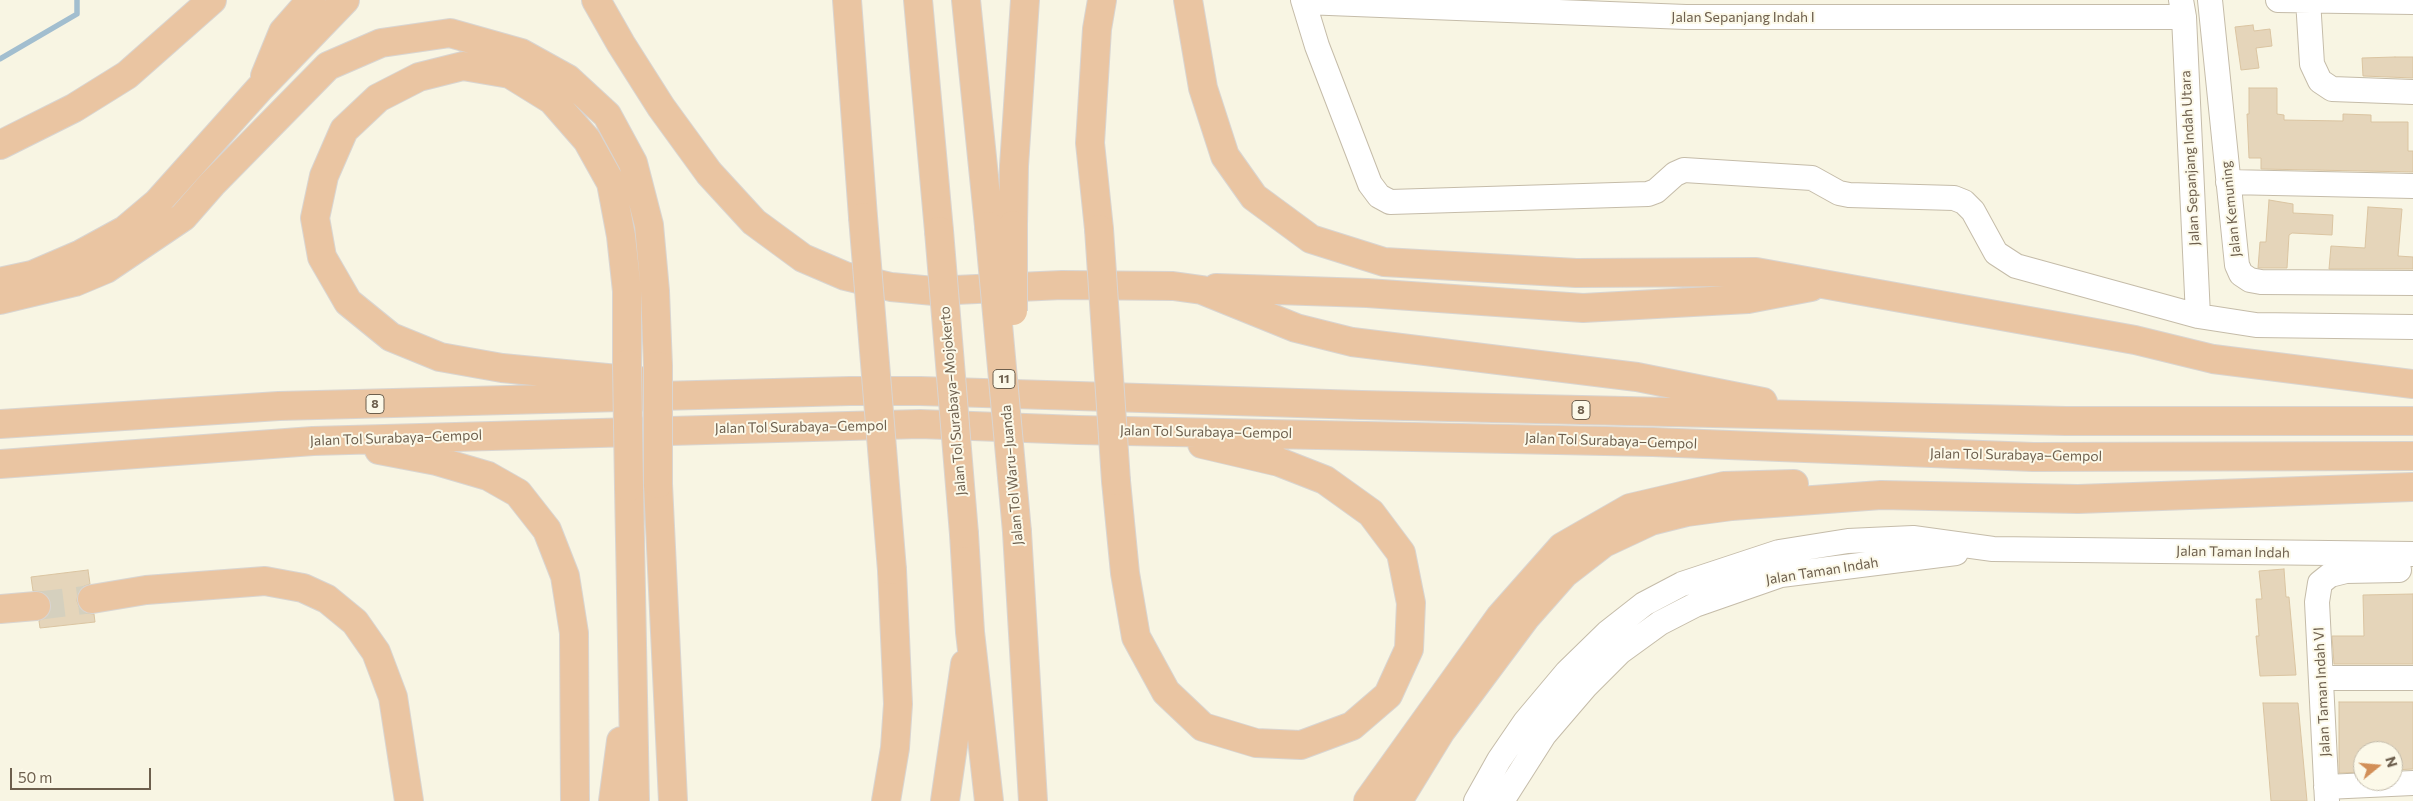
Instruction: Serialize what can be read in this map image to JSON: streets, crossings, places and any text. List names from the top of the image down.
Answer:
{
  "streets": {
    "highway": [
      "11",
      "Jalan Tol Surabaya–Mojokerto",
      "8",
      "Jalan Tol Surabaya–Gempol",
      "Jalan Tol Waru–Juanda"
    ],
    "street": [
      "Jalan Sepanjang Indah I",
      "Jalan Sepanjang Indah Utara",
      "Jalan Kemuning",
      "Jalan Taman Indah",
      "Jalan Taman Indah VI"
    ]
  },
  "crossings": [
    ["Jalan Sepanjang Indah I", "Jalan Sepanjang Indah Utara"]
  ],
  "scale_bar": "50 m",
  "north": "right"
}
